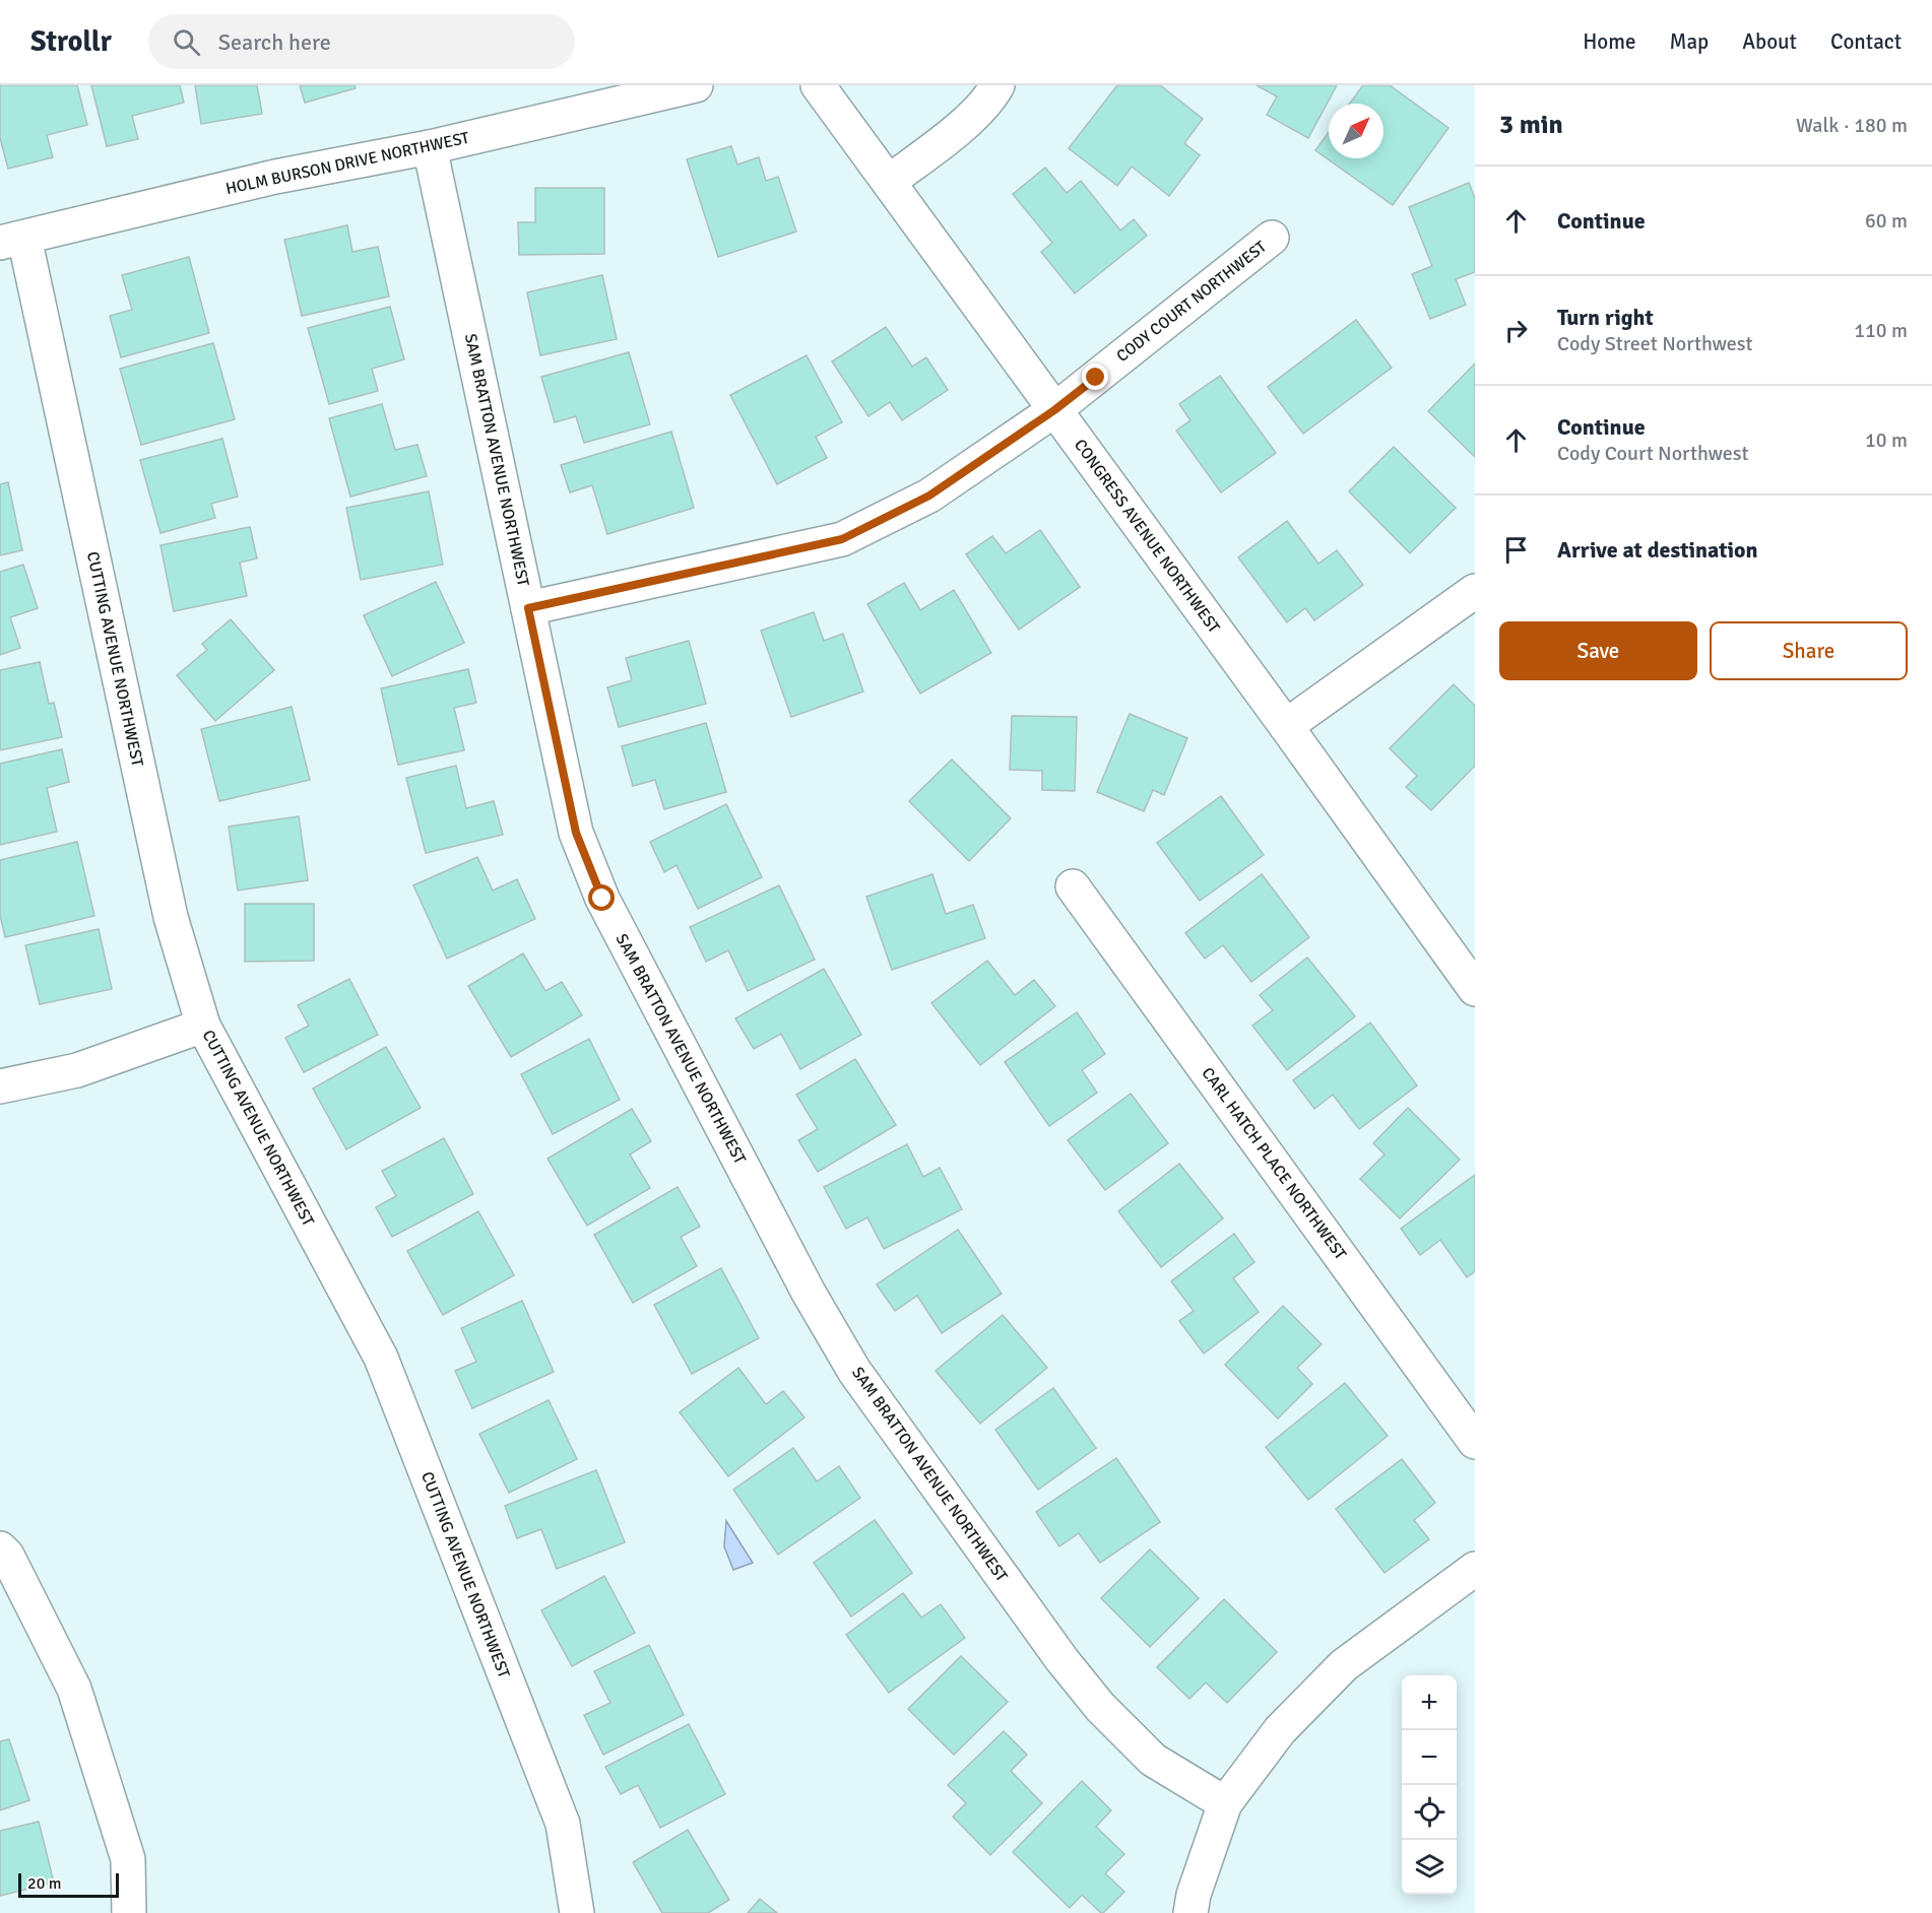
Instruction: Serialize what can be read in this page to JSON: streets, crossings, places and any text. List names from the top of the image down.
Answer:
{
  "streets": {
    "street": [
      "HOLM BURSON DRIVE NORTHWEST",
      "CODY COURT NORTHWEST",
      "SAM BRATTON AVENUE NORTHWEST",
      "CONGRESS AVENUE NORTHWEST",
      "CUTTING AVENUE NORTHWEST",
      "CARL HATCH PLACE NORTHWEST"
    ]
  },
  "crossings": [
    ["HOLM BURSON DRIVE NORTHWEST", "SAM BRATTON AVENUE NORTHWEST"],
    ["HOLM BURSON DRIVE NORTHWEST", "CUTTING AVENUE NORTHWEST"],
    ["CODY COURT NORTHWEST", "SAM BRATTON AVENUE NORTHWEST"],
    ["CODY COURT NORTHWEST", "CONGRESS AVENUE NORTHWEST"]
  ],
  "scale_bar": "20 m",
  "north": "top right",
  "page": {
    "header": "Strollr",
    "search": "Search here",
    "nav": [
      "Home",
      "Map",
      "About",
      "Contact"
    ],
    "heading": ["3 min", "Walk · 180 m"],
    "list": [
      ["Continue", "60 m"],
      ["Turn right", "Cody Street Northwest", "110 m"],
      ["Continue", "Cody Court Northwest", "10 m"],
      "Arrive at destination"
    ],
    "buttons": ["Save", "Share"],
    "map_buttons": ["+", "−"],
    "scale": "20 m"
  }
}
